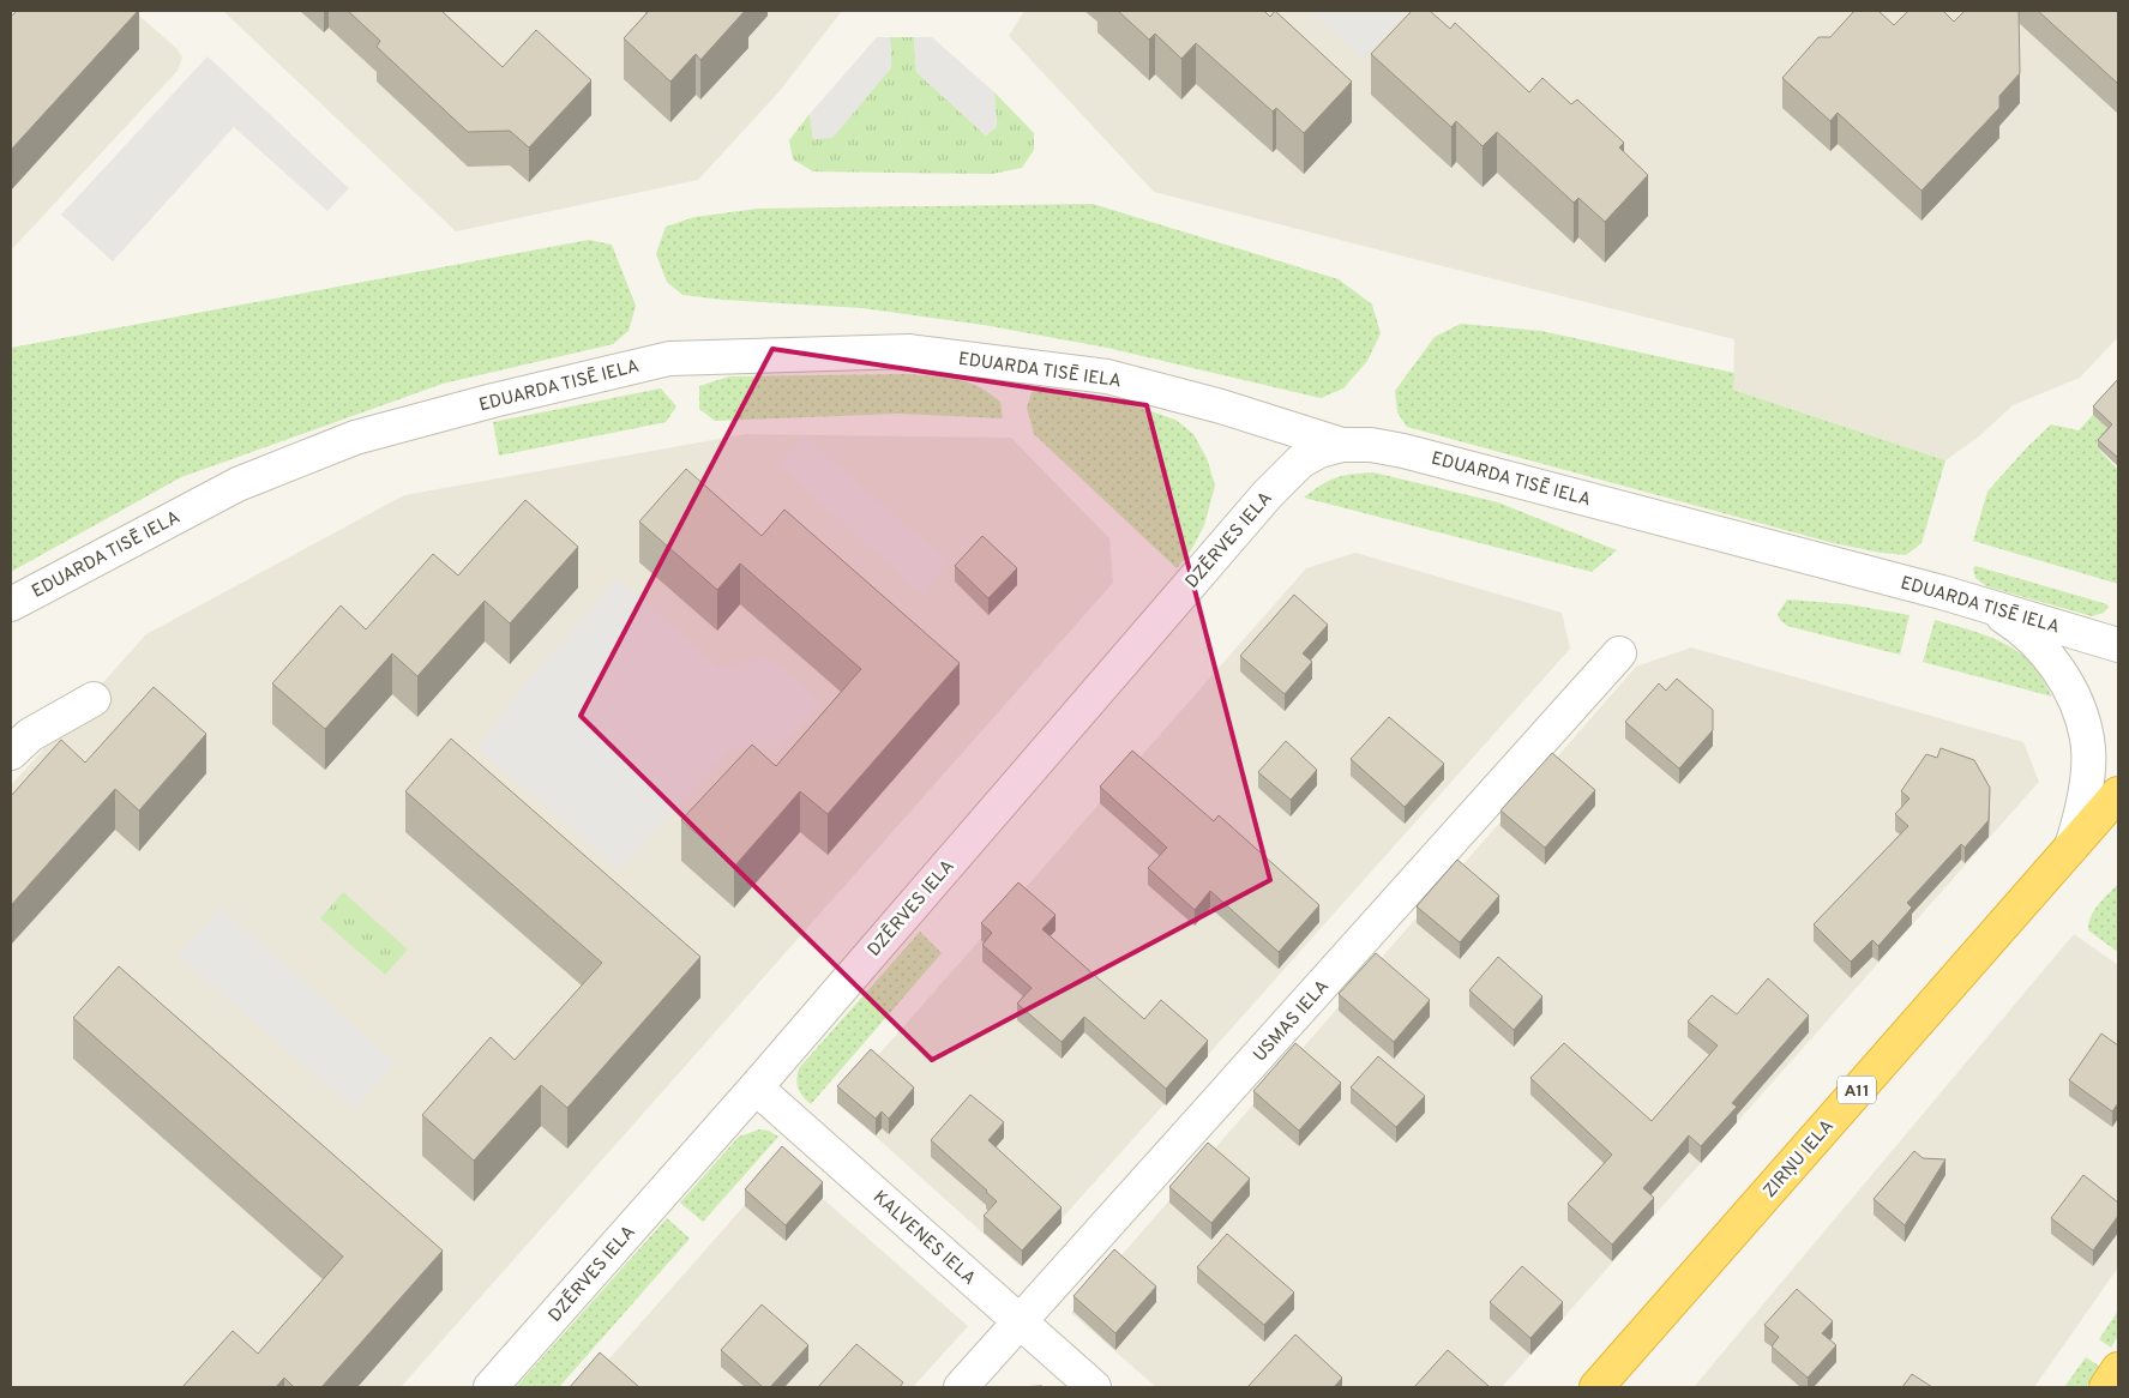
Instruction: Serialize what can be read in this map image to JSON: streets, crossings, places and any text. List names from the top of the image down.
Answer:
{
  "streets": {
    "highway": ["A11", "ZIRŅU IELA"],
    "street": [
      "EDUARDA TISĒ IELA",
      "DZĒRVES IELA",
      "USMAS IELA",
      "KALVENES IELA"
    ]
  },
  "crossings": [
    ["EDUARDA TISĒ IELA", "DZĒRVES IELA"],
    ["DZĒRVES IELA", "KALVENES IELA"],
    ["USMAS IELA", "KALVENES IELA"]
  ]
}
